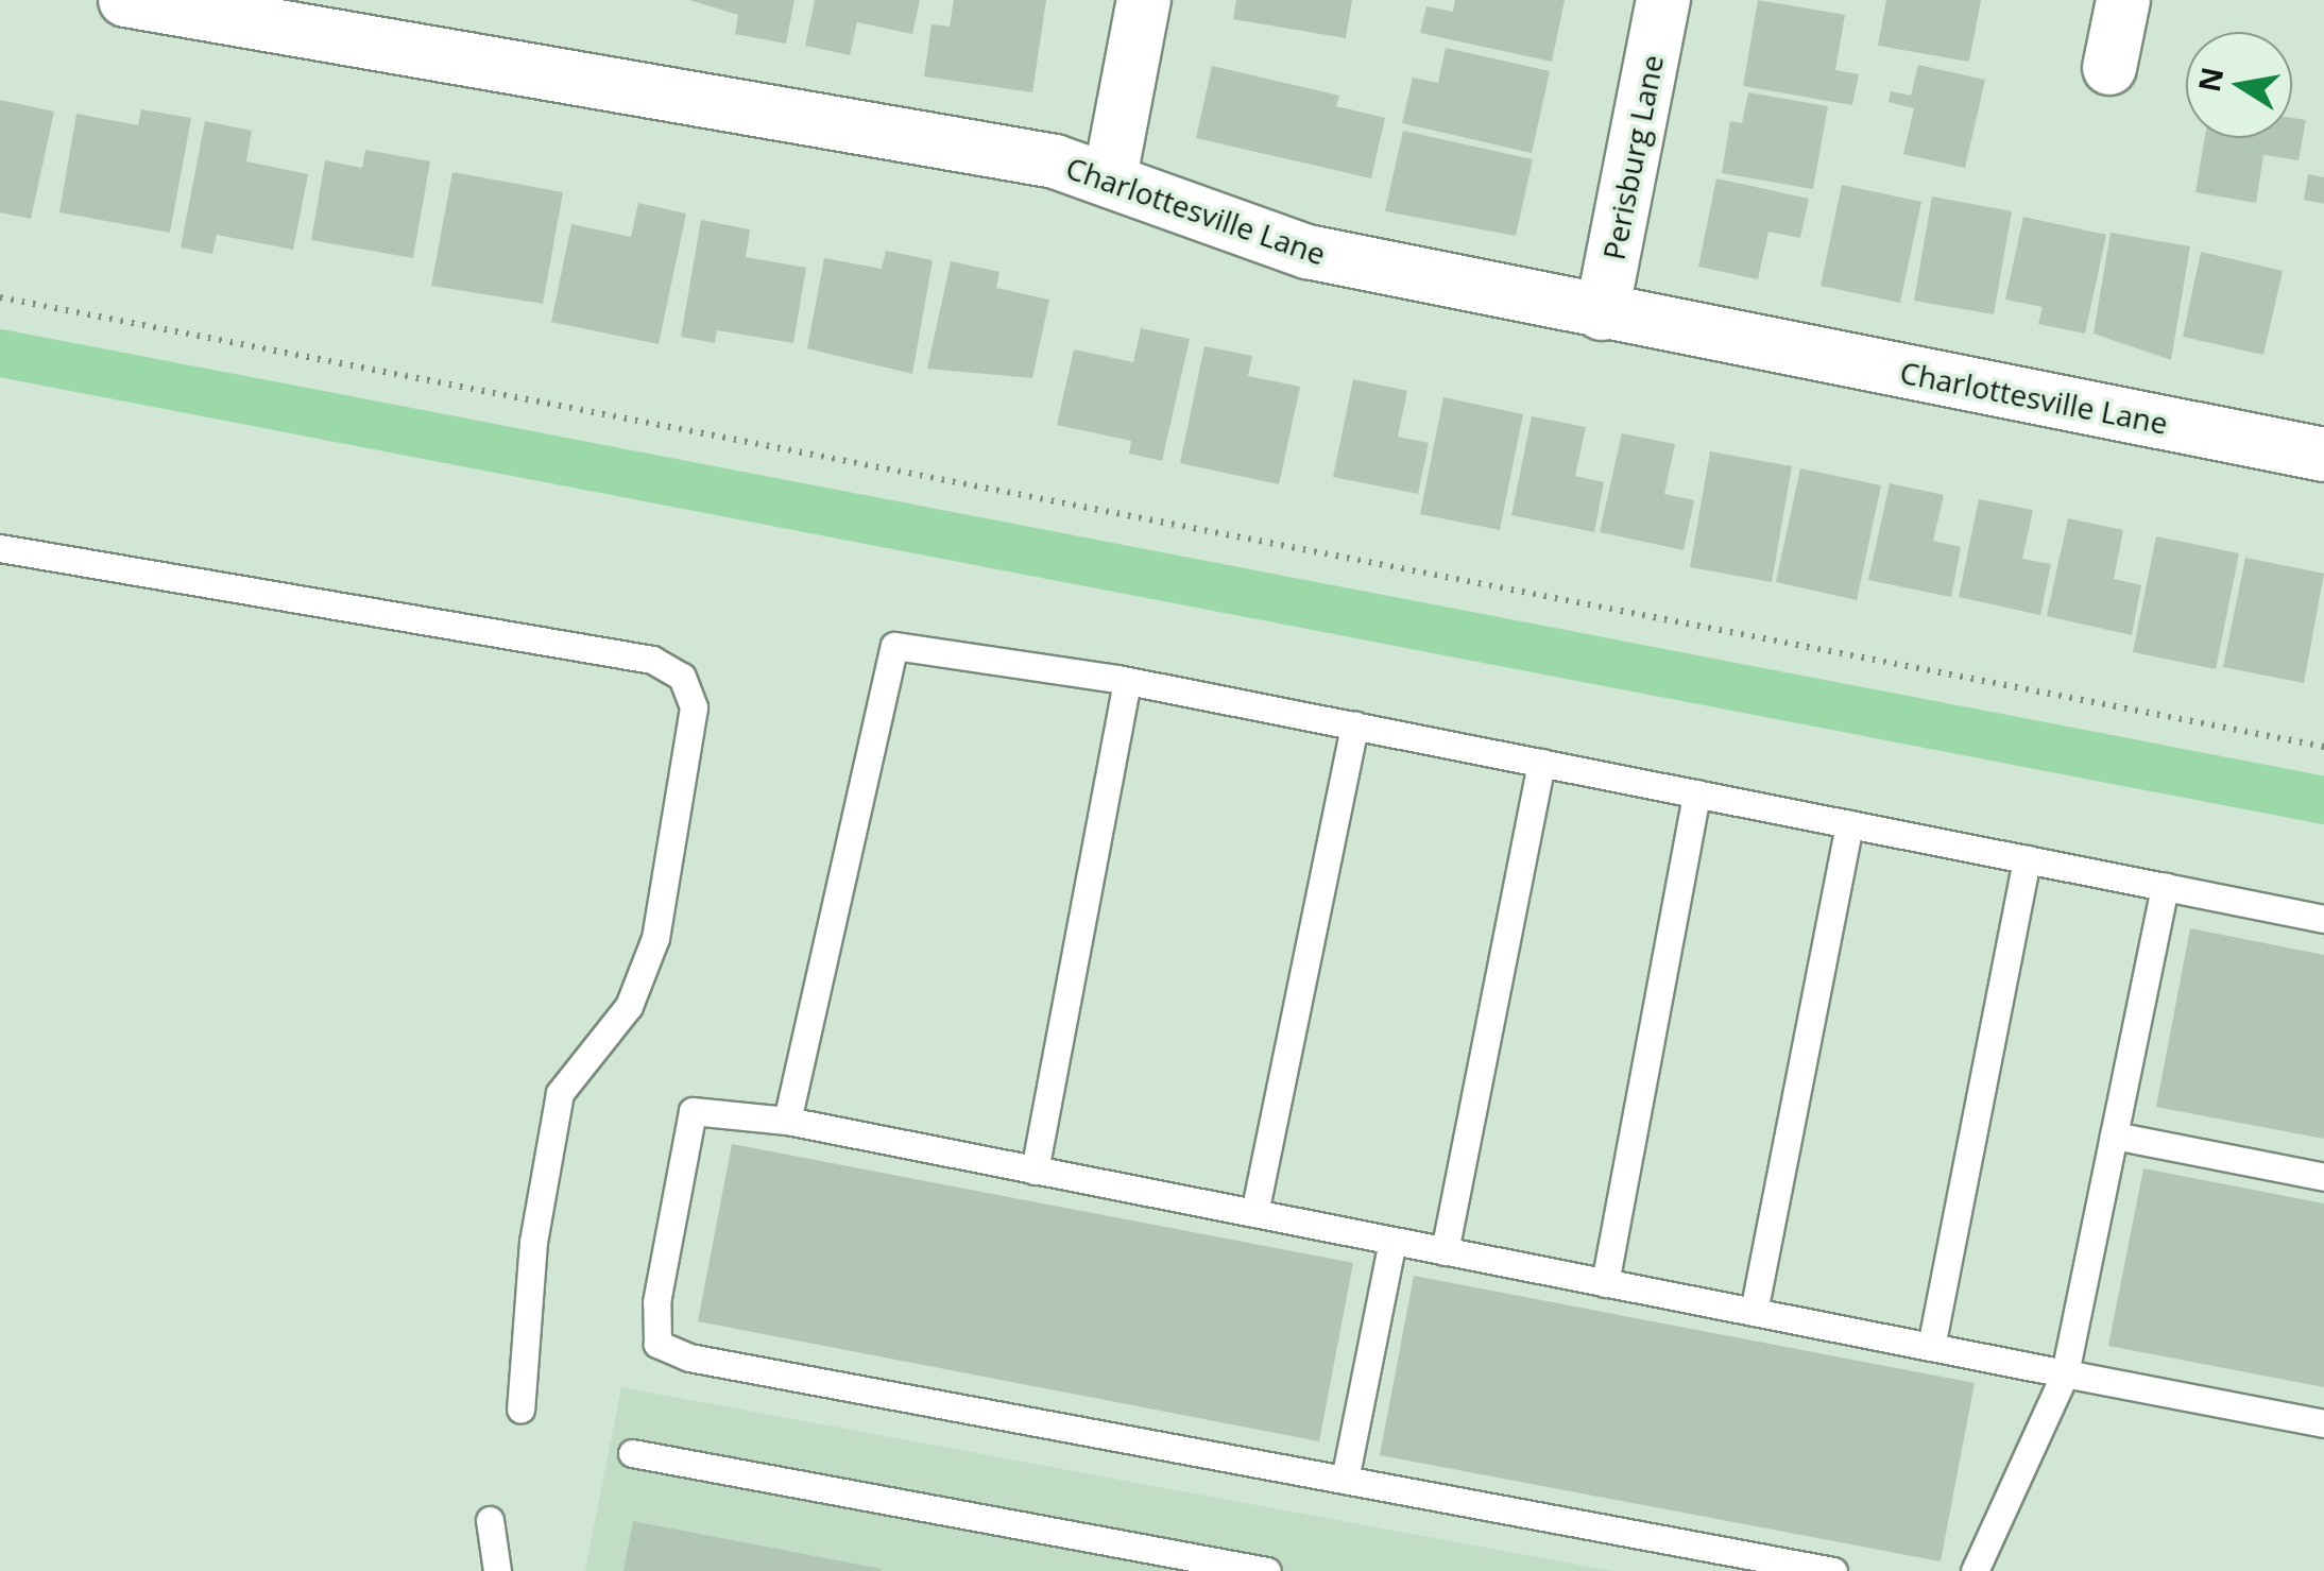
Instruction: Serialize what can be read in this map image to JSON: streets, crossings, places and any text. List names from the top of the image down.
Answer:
{
  "streets": {
    "street": ["Perisburg Lane", "Charlottesville Lane"]
  },
  "crossings": [
    ["Perisburg Lane", "Charlottesville Lane"]
  ],
  "north": "left"
}
